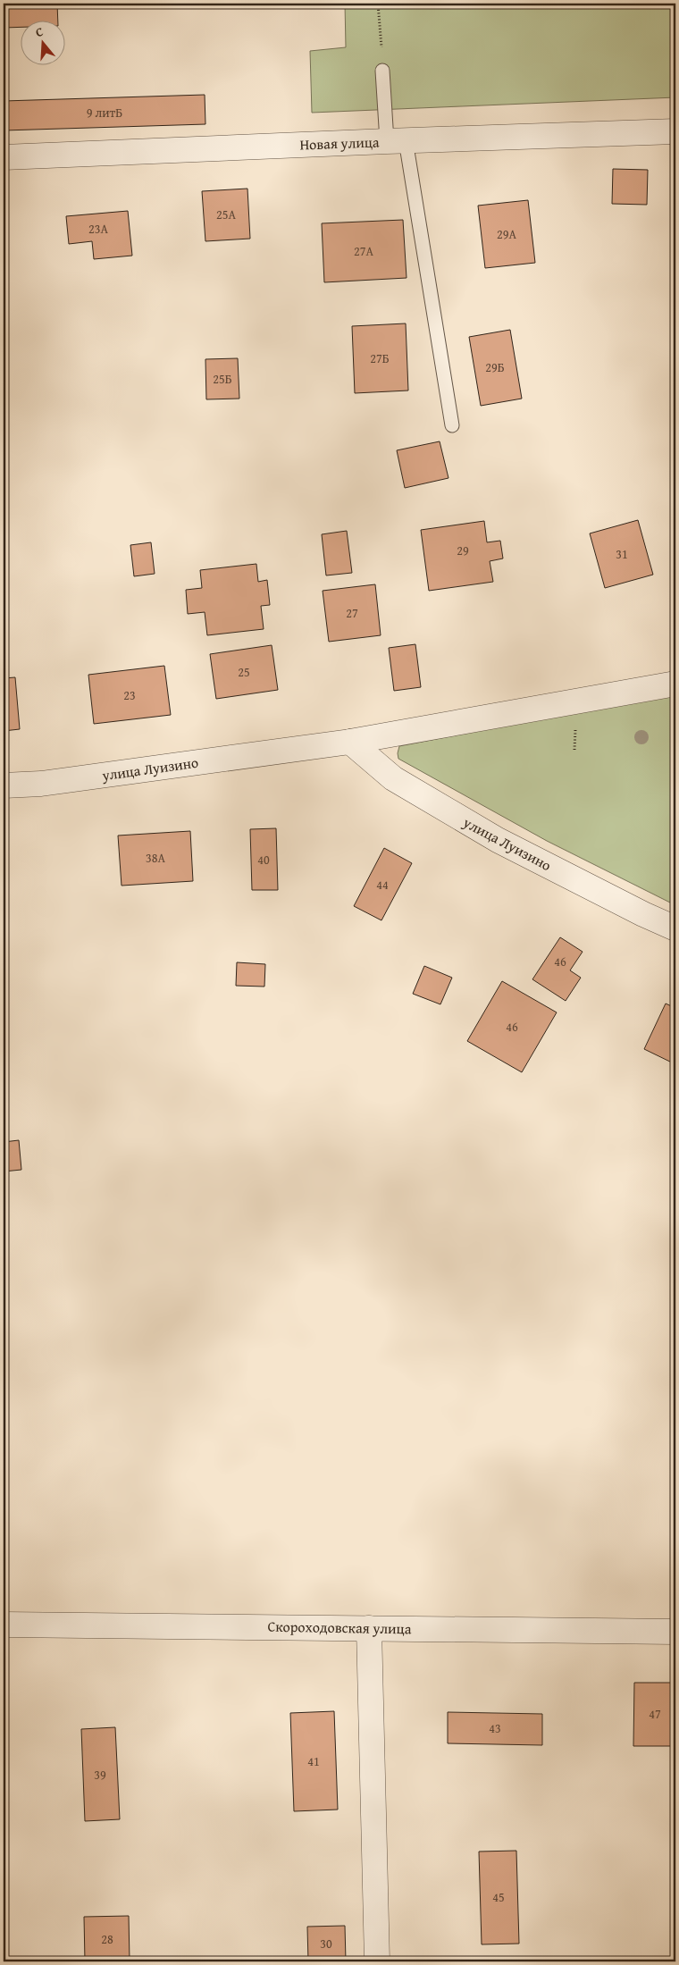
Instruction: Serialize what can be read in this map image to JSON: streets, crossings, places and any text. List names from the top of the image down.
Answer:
{
  "streets": {
    "street": ["Новая улица", "улица Луизино", "Скороходовская улица"]
  },
  "house_numbers": [
    "9 литБ",
    "25А",
    "23А",
    "29А",
    "27А",
    "27Б",
    "29Б",
    "25Б",
    "29",
    "31",
    "27",
    "25",
    "23",
    "38А",
    "40",
    "44",
    "46",
    "46",
    "47",
    "43",
    "41",
    "39",
    "45",
    "28",
    "30"
  ],
  "north": "top"
}
